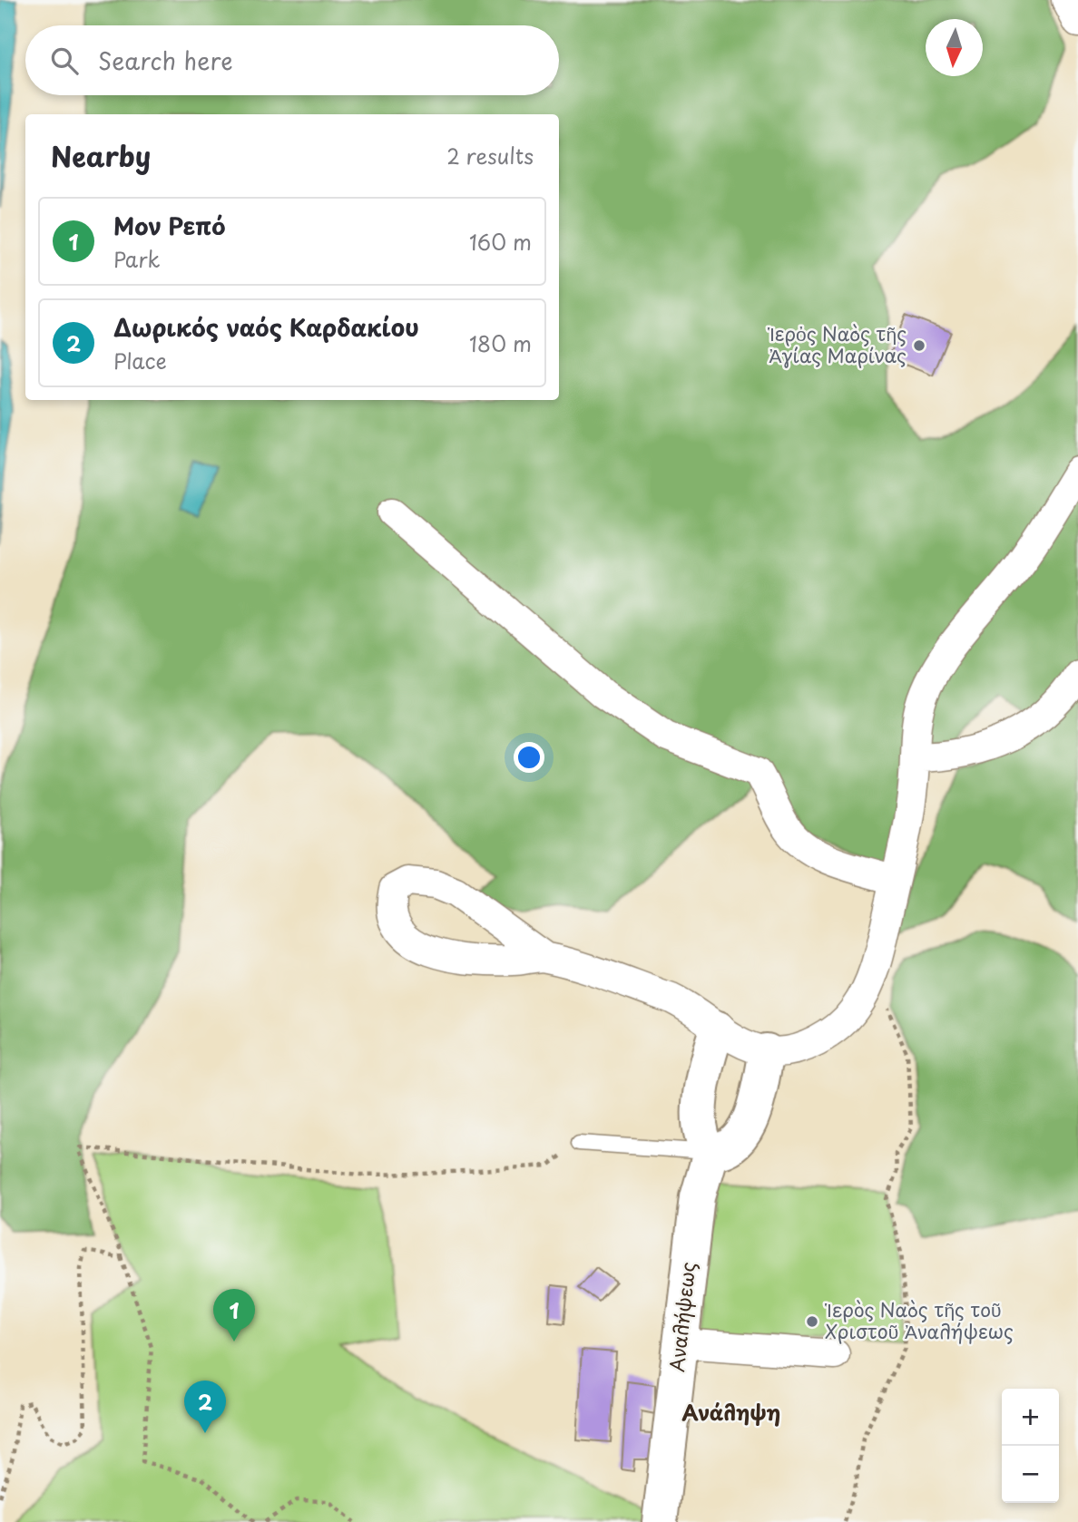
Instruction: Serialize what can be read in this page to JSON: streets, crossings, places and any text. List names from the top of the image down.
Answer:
{
  "streets": {
    "street": ["Αναλήψεως"]
  },
  "districts": ["Ανάληψη"],
  "places": ["Ἱερὀς Ναὸς τῆς Ἀγίας Μαρίνας", "Ἱερὸς Ναὸς τῆς τοῦ Χριστοῦ Ἀναλήψεως"],
  "north": "bottom",
  "page": {
    "search": "Search here",
    "heading": ["Nearby", "2 results"],
    "list": [
      {
        "mark": "1",
        "name": "Μον Ρεπό",
        "note": "Park",
        "value": "160 m"
      },
      {
        "mark": "2",
        "name": "Δωρικός ναός Καρδακίου",
        "note": "Place",
        "value": "180 m"
      }
    ],
    "pins": ["1", "2"],
    "map_buttons": ["+", "−"]
  }
}
